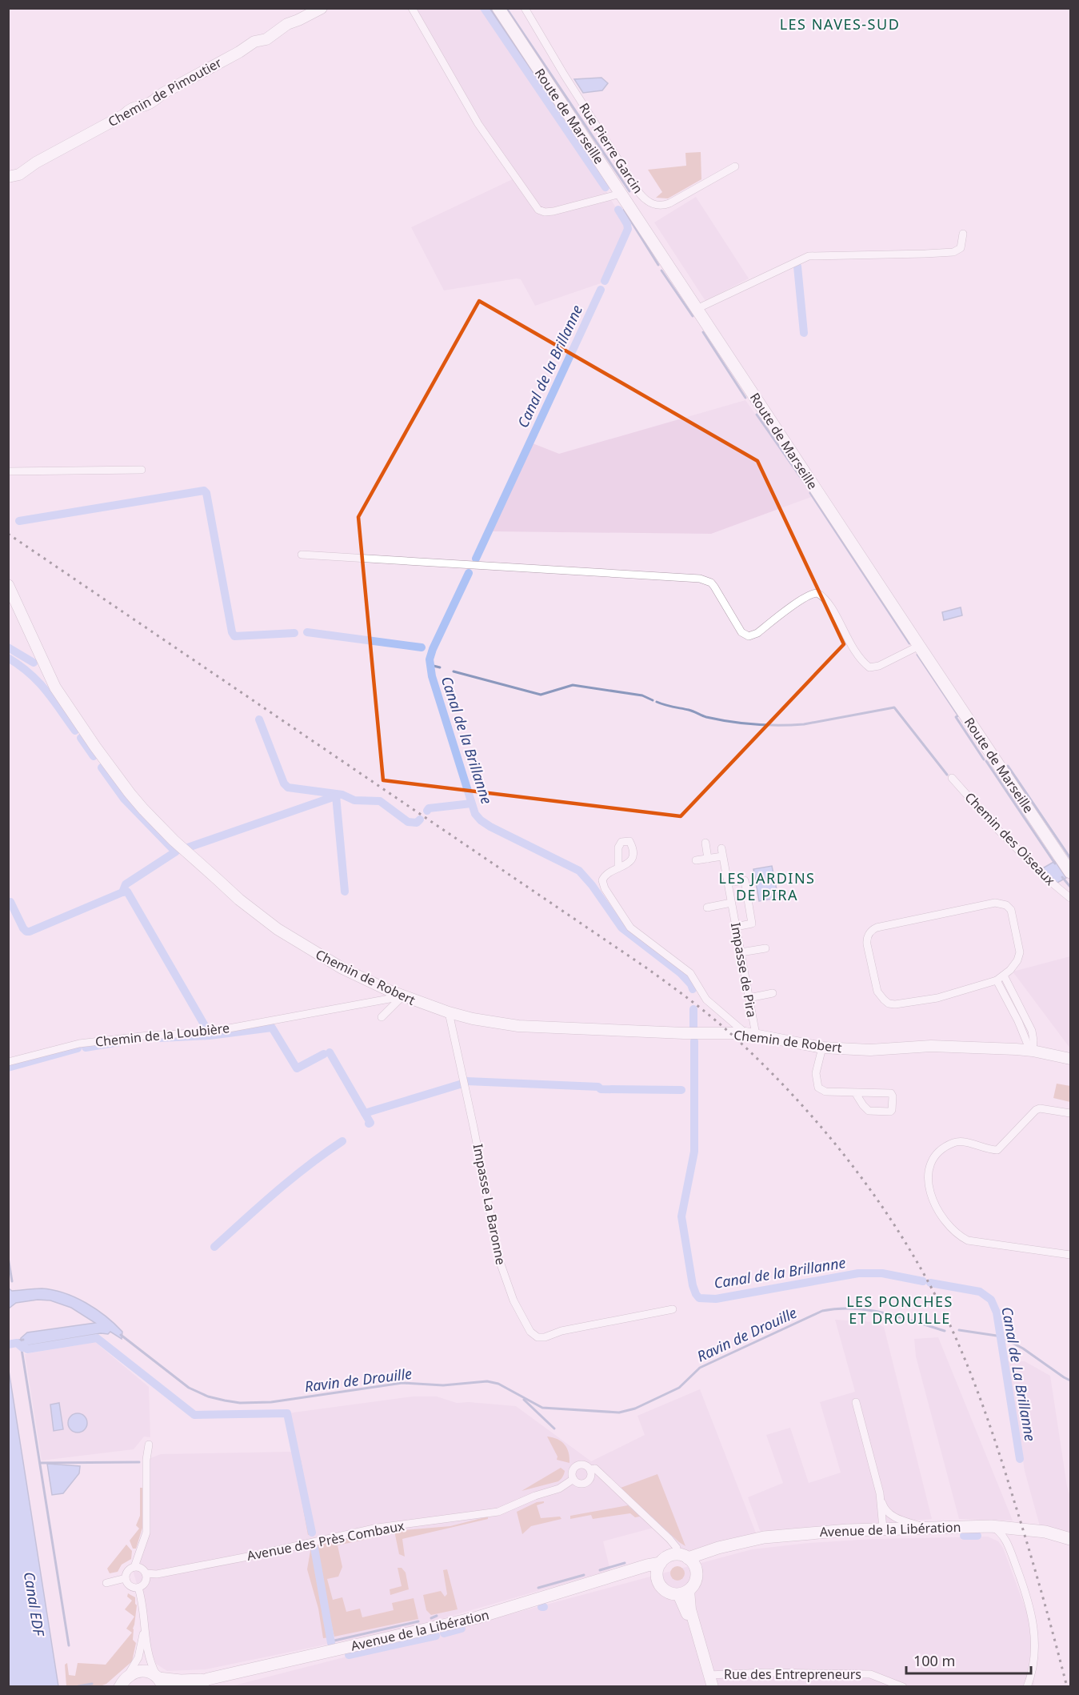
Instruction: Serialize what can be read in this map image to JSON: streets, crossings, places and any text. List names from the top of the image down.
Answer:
{
  "streets": {
    "main road": ["Route de Marseille", "Avenue de la Libération"],
    "street": [
      "Chemin de Pimoutier",
      "Rue Pierre Garcin",
      "Chemin des Oiseaux",
      "Impasse de Pira",
      "Chemin de Robert",
      "Chemin de la Loubière",
      "Impasse La Baronne",
      "Avenue des Près Combaux",
      "Rue des Entrepreneurs"
    ]
  },
  "crossings": [
    ["Impasse de Pira", "Chemin de Robert"],
    ["Chemin de Robert", "Chemin de la Loubière"],
    ["Chemin de Robert", "Impasse La Baronne"]
  ],
  "districts": ["LES NAVES-SUD", "LES JARDINS DE PIRA", "LES PONCHES ET DROUILLE"],
  "water": [
    "Canal de la Brillanne",
    "Ravin de Drouille",
    "Canal de La Brillanne",
    "Canal EDF"
  ],
  "scale_bar": "100 m"
}
